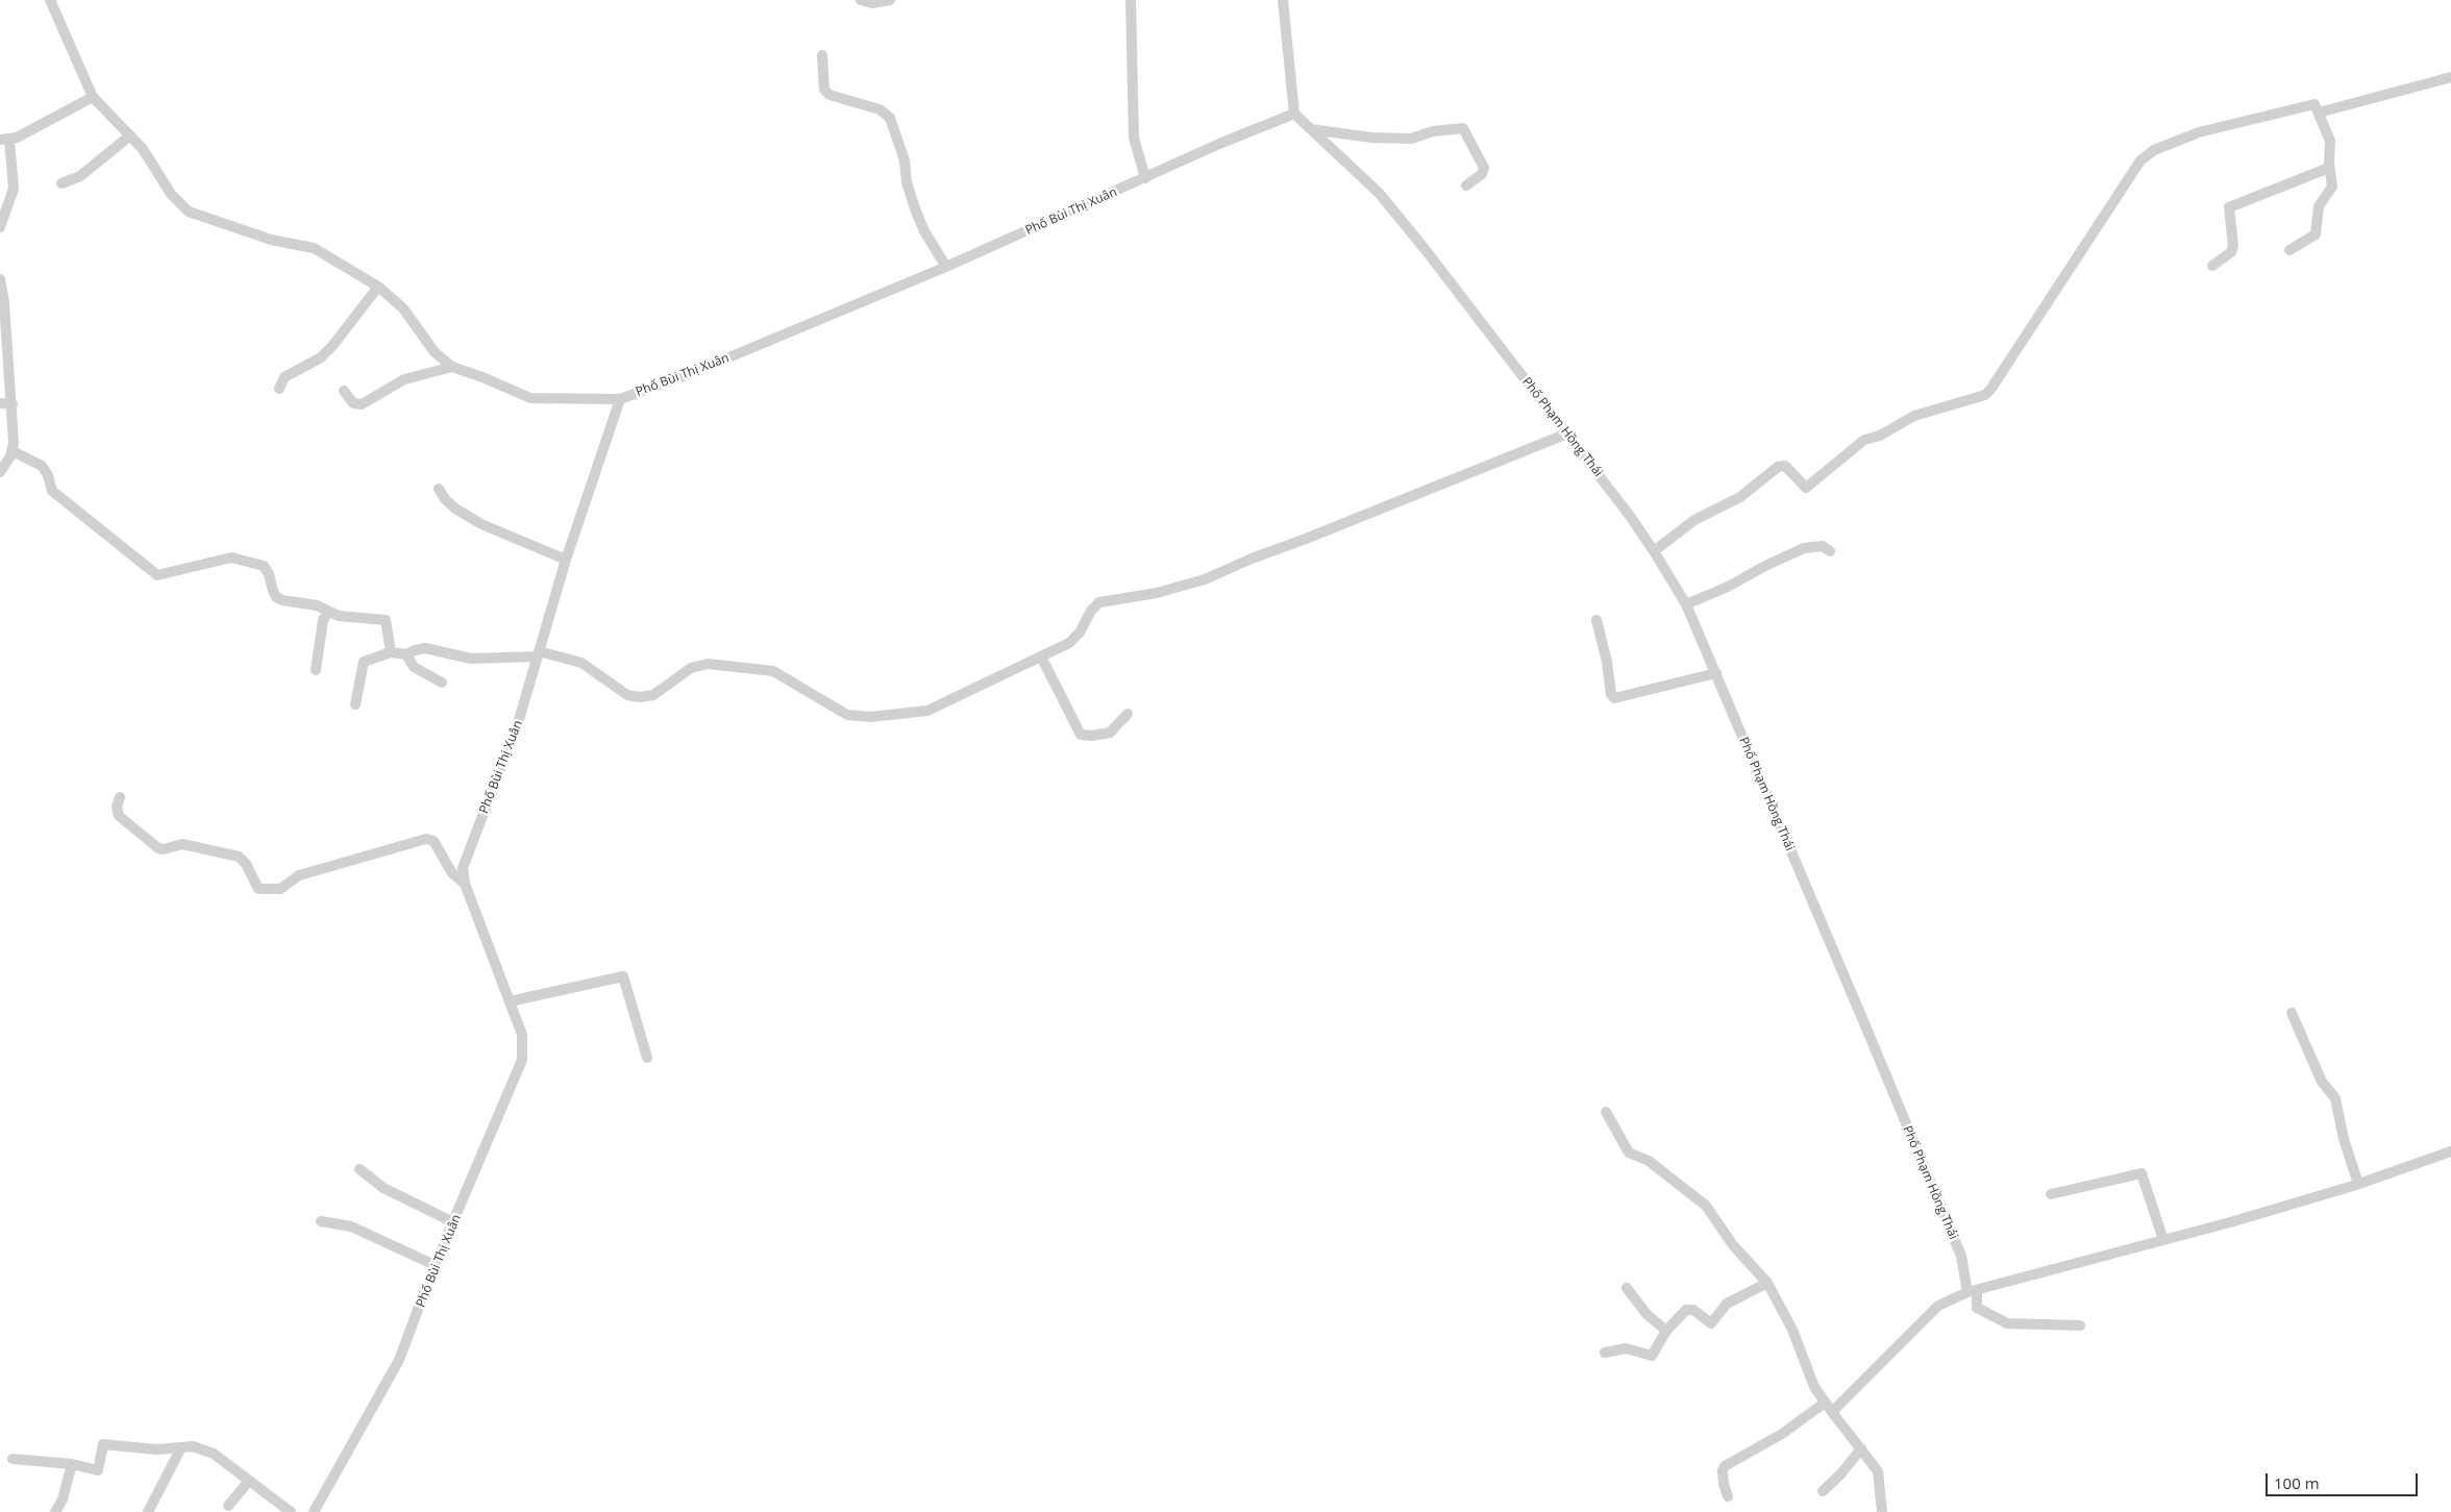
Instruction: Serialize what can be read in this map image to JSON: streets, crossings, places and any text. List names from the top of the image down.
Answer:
{
  "streets": {
    "street": ["Phố Bùi Thị Xuân", "Phố Phạm Hồng Thái"]
  },
  "crossings": [
    ["Phố Bùi Thị Xuân", "Phố Phạm Hồng Thái"]
  ],
  "scale_bar": "100 m"
}
